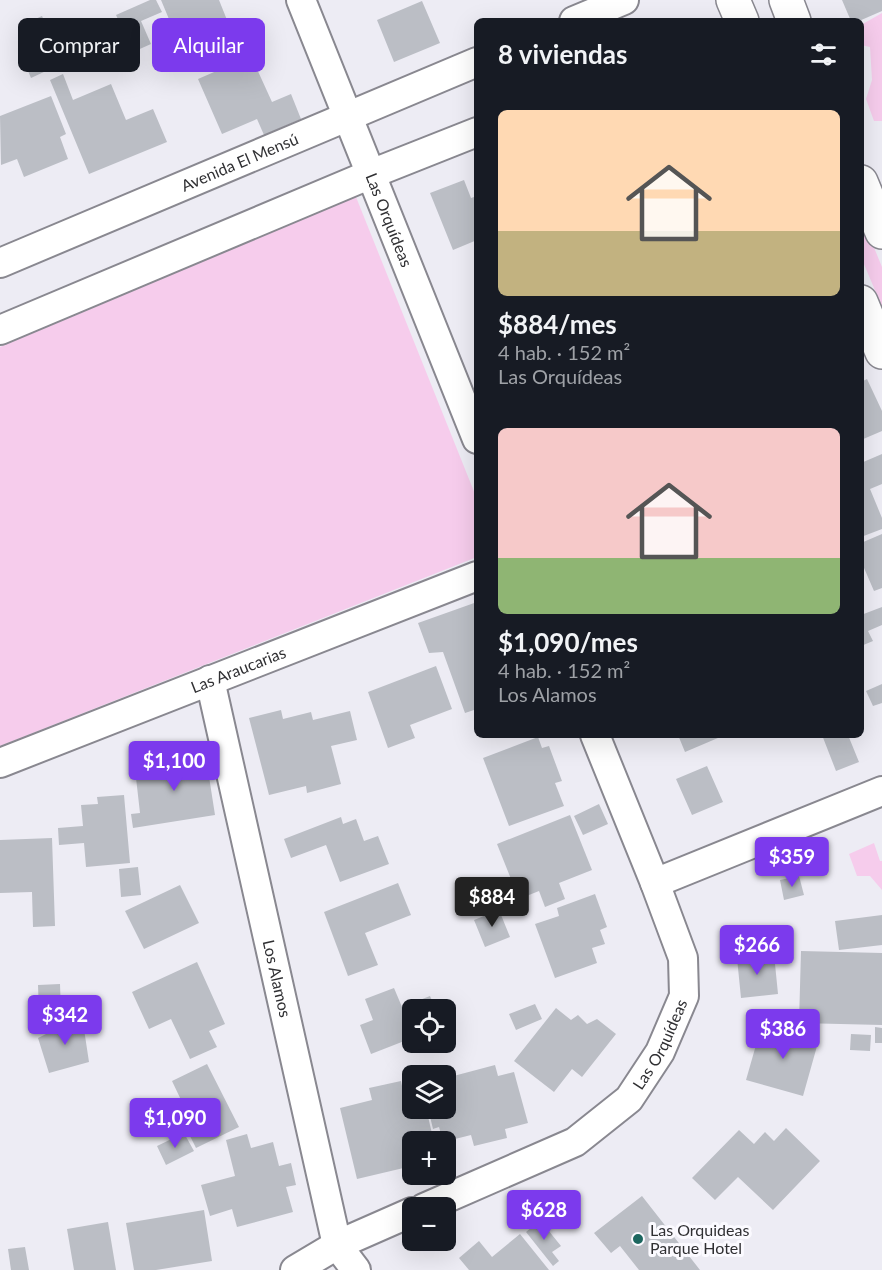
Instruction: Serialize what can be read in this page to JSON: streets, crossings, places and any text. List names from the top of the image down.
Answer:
{
  "streets": {
    "street": [
      "Avenida El Mensú",
      "Las Orquídeas",
      "Las Araucarias",
      "Los Alamos"
    ]
  },
  "crossings": [
    ["Avenida El Mensú", "Las Orquídeas"],
    ["Las Araucarias", "Los Alamos"]
  ],
  "places": ["Las Orquideas Parque Hotel"],
  "page": {
    "chip": ["Comprar", "Alquilar"],
    "heading": "8 viviendas",
    "list": [
      {
        "name": "$884/mes",
        "note": "4 hab. · 152 m² · Las Orquídeas"
      },
      {
        "name": "$1,090/mes",
        "note": "4 hab. · 152 m² · Los Alamos"
      }
    ],
    "price": [
      "$1,100",
      "$359",
      "$884",
      "$266",
      "$342",
      "$386",
      "$1,090",
      "$628"
    ],
    "map_buttons": ["+", "−"]
  }
}
